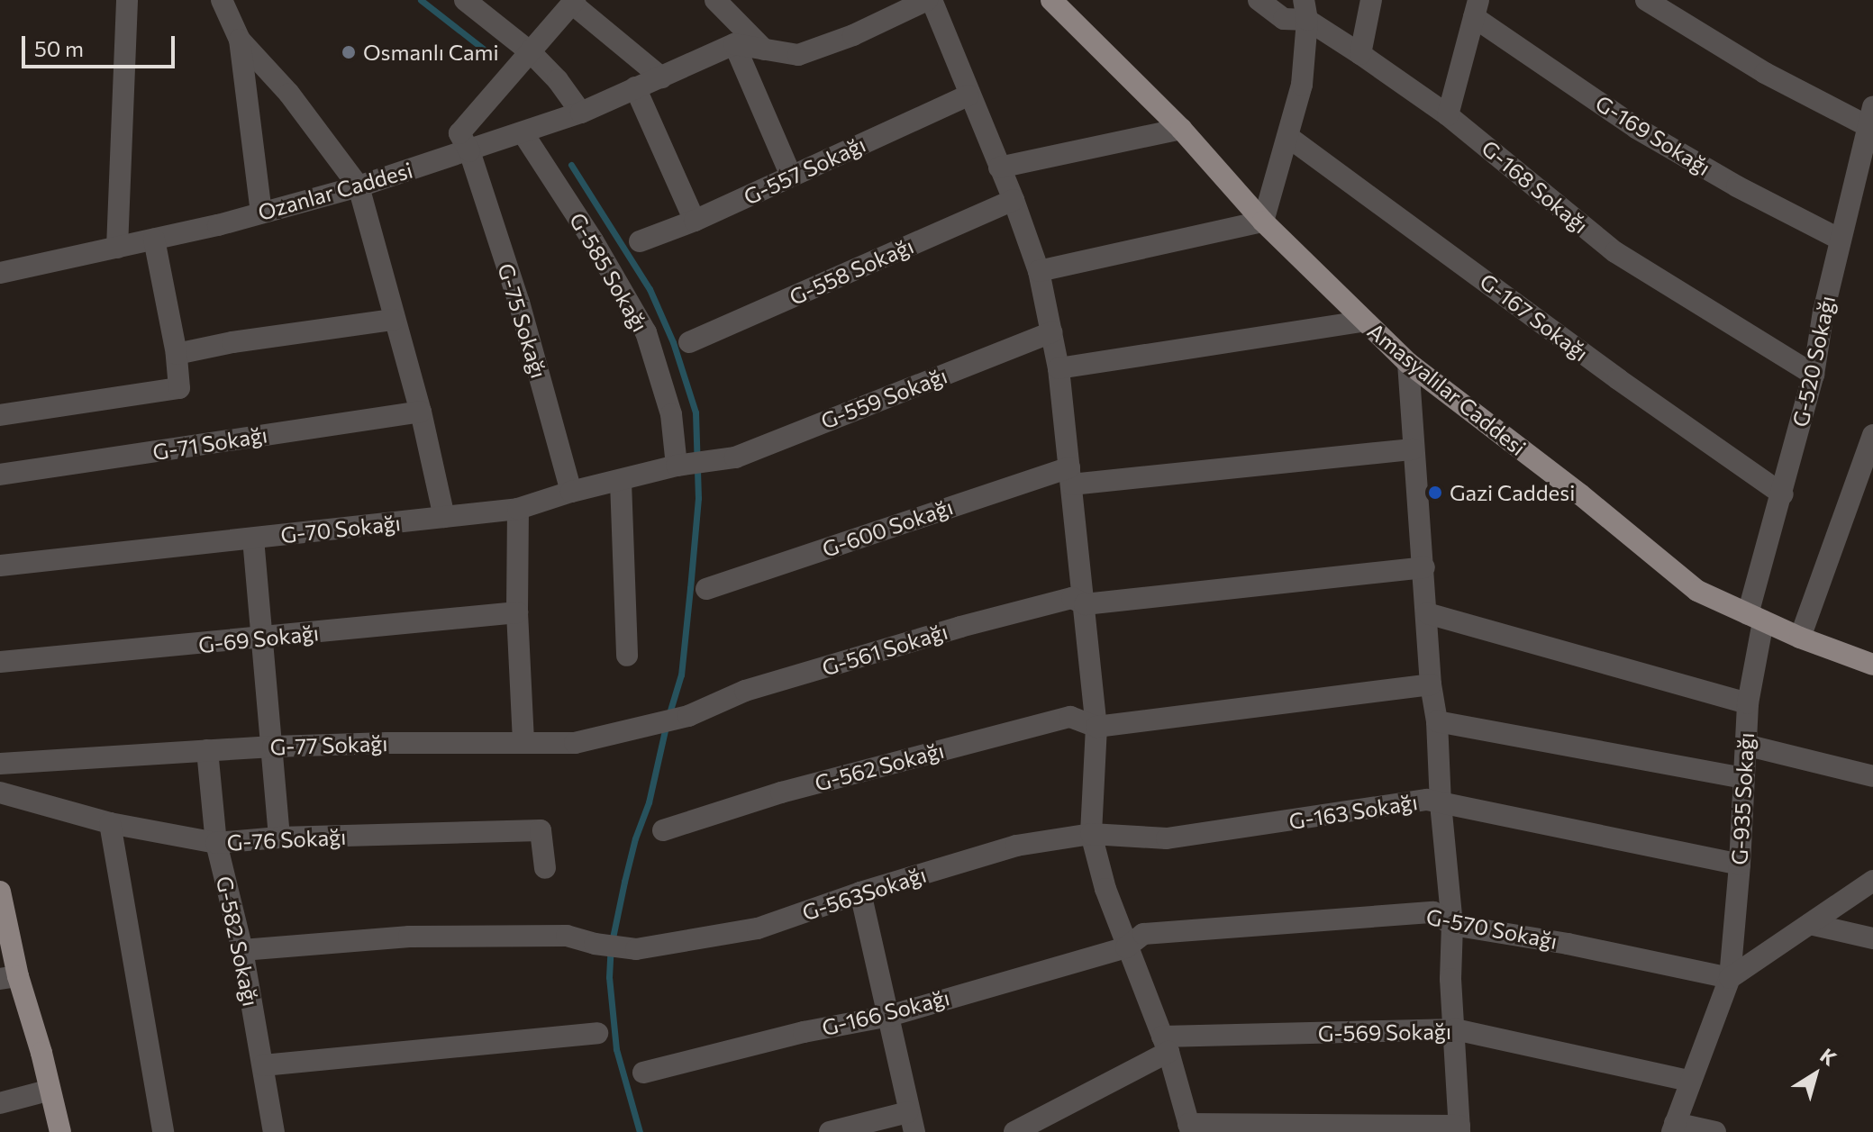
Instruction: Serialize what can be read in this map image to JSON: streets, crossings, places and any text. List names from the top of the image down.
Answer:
{
  "streets": {
    "main road": ["Amasyalılar Caddesi"],
    "street": [
      "G-169 Sokağı",
      "G-557 Sokağı",
      "G-168 Sokağı",
      "Ozanlar Caddesi",
      "G-558 Sokağı",
      "G-585 Sokağı",
      "G-167 Sokağı",
      "G-75 Sokağı",
      "G-520 Sokağı",
      "G-559 Sokağı",
      "G-71 Sokağı",
      "G-600 Sokağı",
      "G-70 Sokağı",
      "G-69 Sokağı",
      "G-561 Sokağı",
      "G-77 Sokağı",
      "G-562 Sokağı",
      "G-935 Sokağı",
      "G-163 Sokağı",
      "G-76 Sokağı",
      "G-563Sokağı",
      "G-570 Sokağı",
      "G-582 Sokağı",
      "G-166 Sokağı",
      "G-569 Sokağı"
    ]
  },
  "crossings": [
    ["G-169 Sokağı", "G-520 Sokağı"],
    ["G-168 Sokağı", "G-520 Sokağı"],
    ["Ozanlar Caddesi", "G-585 Sokağı"],
    ["Ozanlar Caddesi", "G-75 Sokağı"],
    ["G-585 Sokağı", "G-559 Sokağı"],
    ["G-585 Sokağı", "G-70 Sokağı"],
    ["G-167 Sokağı", "G-520 Sokağı"],
    ["G-75 Sokağı", "G-70 Sokağı"],
    ["G-520 Sokağı", "Amasyalılar Caddesi"],
    ["G-520 Sokağı", "G-935 Sokağı"],
    ["Amasyalılar Caddesi", "G-935 Sokağı"],
    ["G-559 Sokağı", "G-70 Sokağı"],
    ["G-561 Sokağı", "G-77 Sokağı"],
    ["G-77 Sokağı", "G-582 Sokağı"],
    ["G-935 Sokağı", "G-163 Sokağı"],
    ["G-935 Sokağı", "G-570 Sokağı"],
    ["G-935 Sokağı", "G-569 Sokağı"],
    ["G-163 Sokağı", "G-563Sokağı"],
    ["G-76 Sokağı", "G-582 Sokağı"],
    ["G-563Sokağı", "G-582 Sokağı"],
    ["G-570 Sokağı", "G-166 Sokağı"]
  ],
  "places": ["Osmanlı Cami", "Gazi Caddesi"],
  "scale_bar": "50 m",
  "north": "top right"
}
